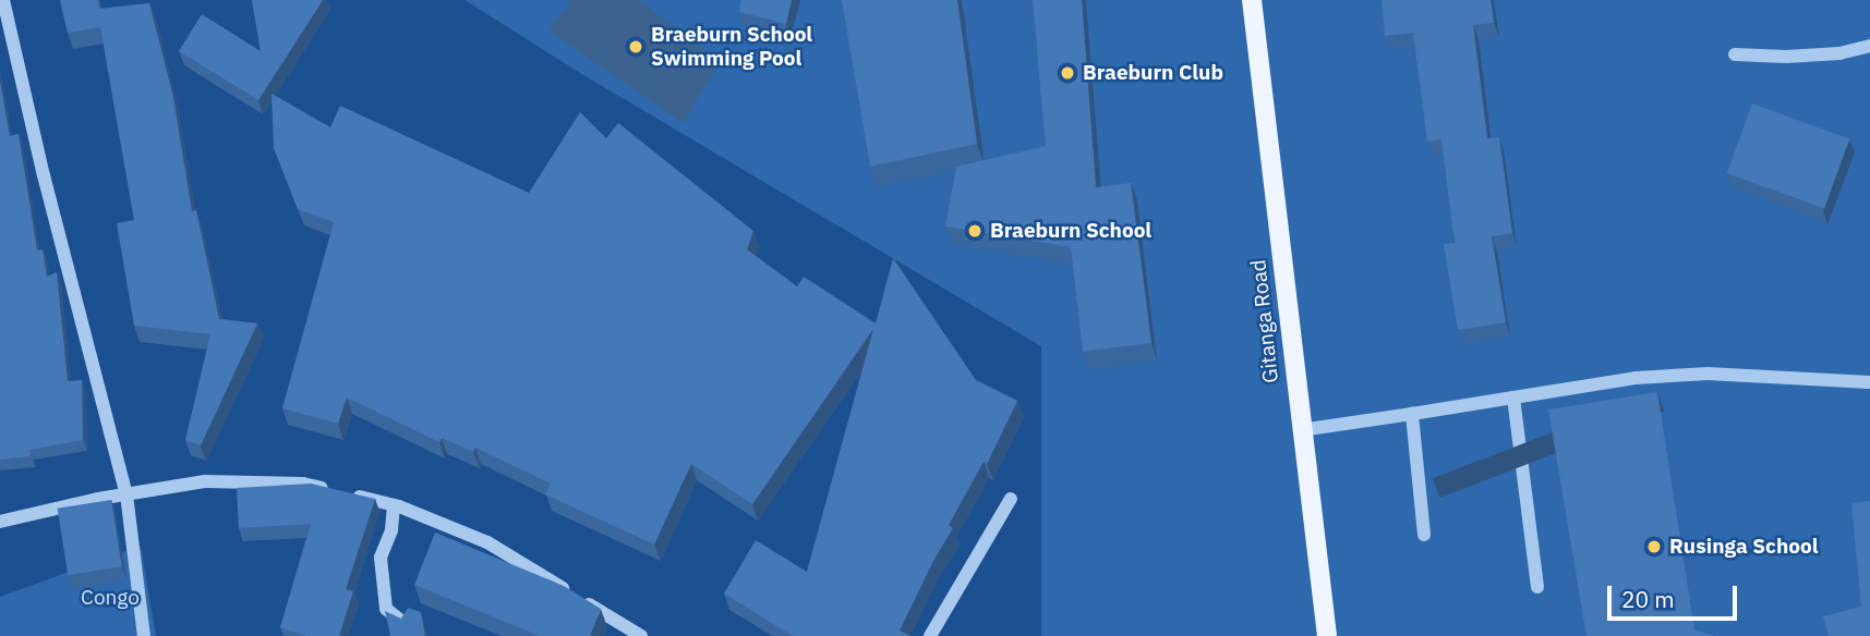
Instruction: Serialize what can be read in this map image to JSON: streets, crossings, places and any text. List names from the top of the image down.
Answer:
{
  "streets": {
    "main road": ["Gitanga Road"]
  },
  "parks": ["Congo"],
  "places": [
    "Braeburn School Swimming Pool",
    "Braeburn Club",
    "Braeburn School",
    "Rusinga School"
  ],
  "scale_bar": "20 m"
}
